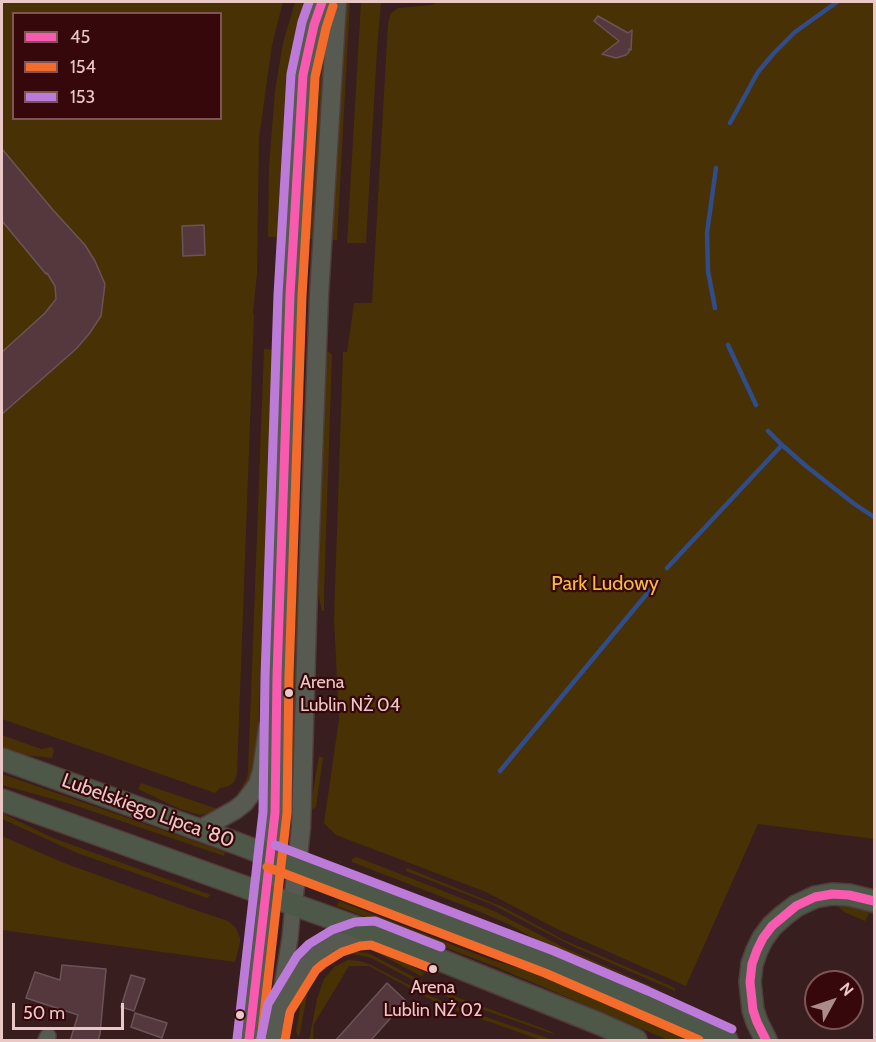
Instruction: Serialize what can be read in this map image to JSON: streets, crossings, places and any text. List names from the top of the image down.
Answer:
{
  "streets": {
    "main road": ["Lubelskiego Lipca '80"]
  },
  "parks": ["Park Ludowy"],
  "places": ["Arena Lublin NŻ 04", "Arena Lublin NŻ 02"],
  "lines": ["transit line 45", "transit line 153", "transit line 154"],
  "legend": ["45", "154", "153"],
  "scale_bar": "50 m",
  "north": "top right"
}
